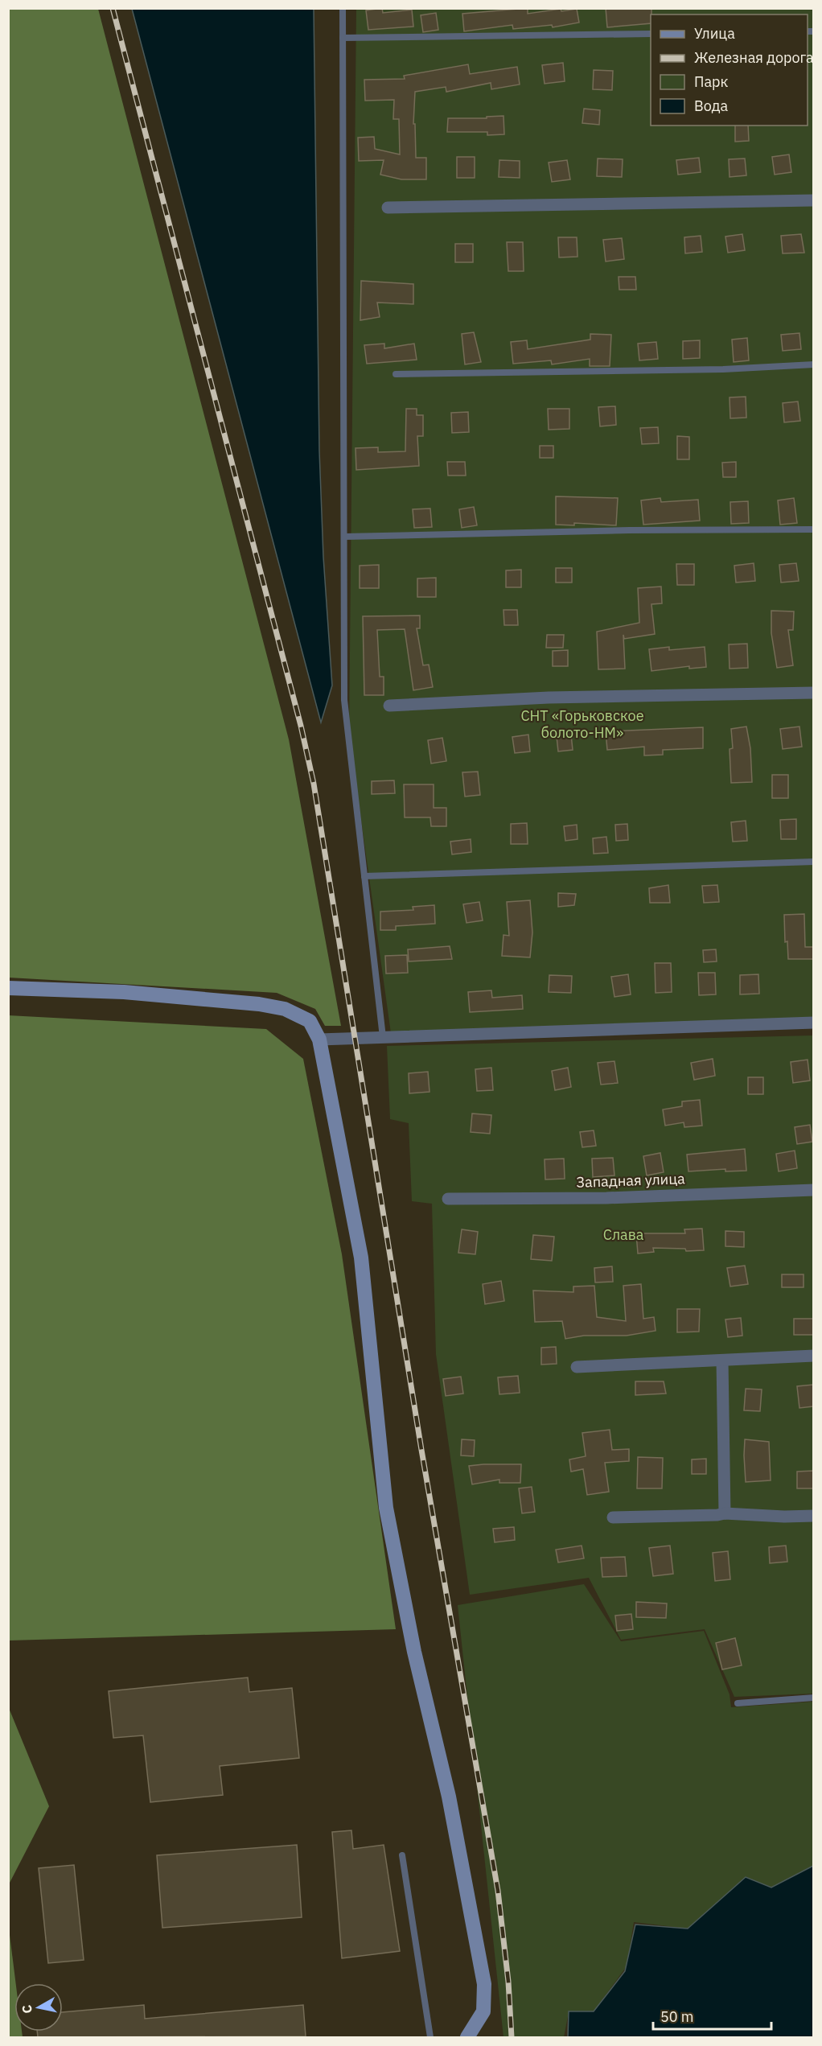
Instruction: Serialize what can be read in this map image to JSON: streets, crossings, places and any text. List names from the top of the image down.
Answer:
{
  "streets": {
    "street": ["Западная улица"]
  },
  "parks": ["СНТ «Горьковское болото-НМ»", "Слава"],
  "legend": [
    "Улица",
    "Железная дорога",
    "Парк",
    "Вода"
  ],
  "scale_bar": "50 m",
  "north": "left"
}
